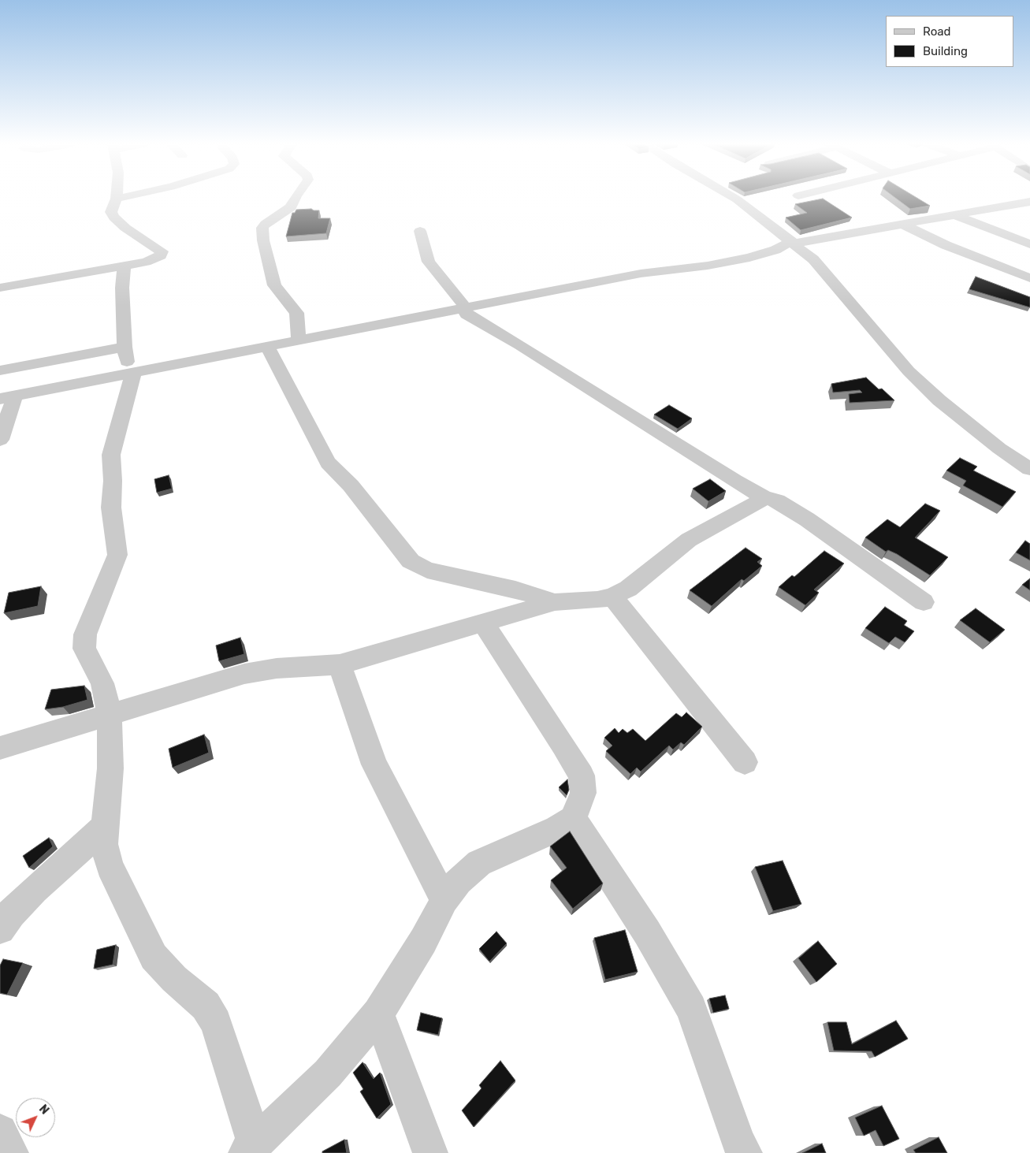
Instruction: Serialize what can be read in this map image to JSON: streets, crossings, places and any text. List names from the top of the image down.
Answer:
{
  "legend": ["Road", "Building"],
  "north": "top right"
}
